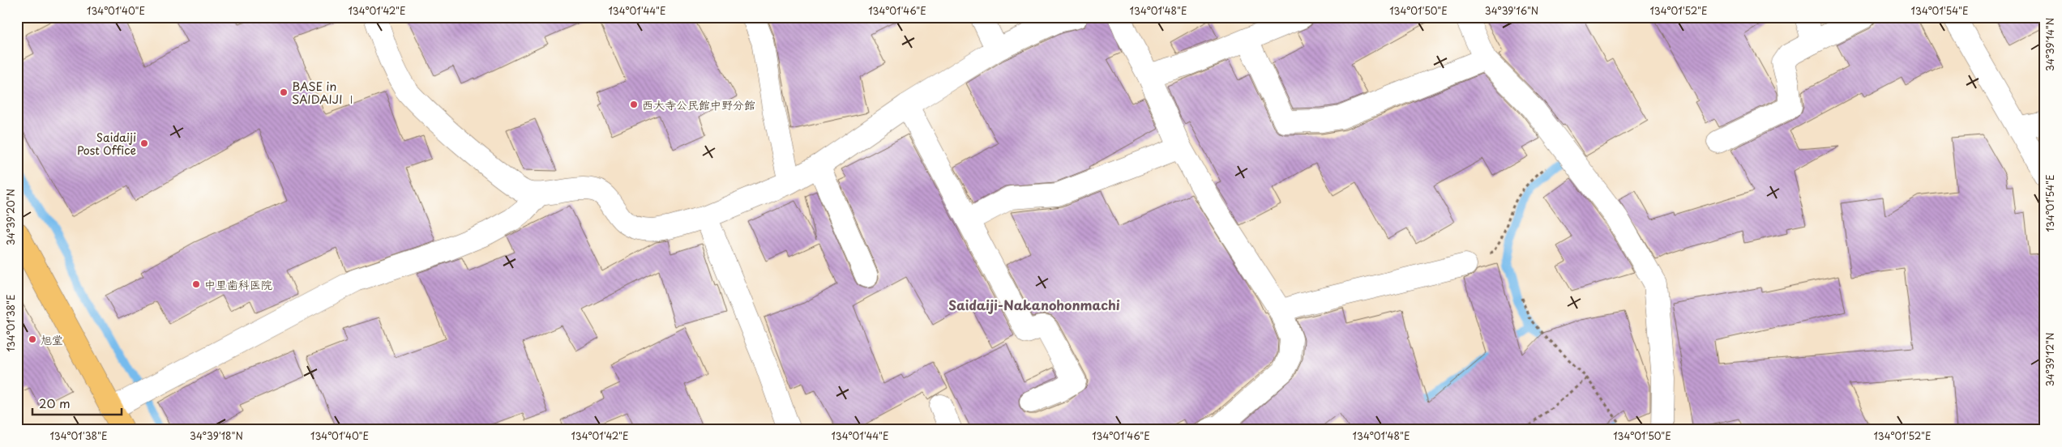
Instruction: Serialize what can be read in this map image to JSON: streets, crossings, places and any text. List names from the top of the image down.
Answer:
{
  "districts": ["Saidaiji-Nakanohonmachi"],
  "places": [
    "BASE in SAIDAIJI Ⅰ",
    "西大寺公民館中野分館",
    "Saidaiji Post Office",
    "中里歯科医院",
    "旭堂"
  ],
  "scale_bar": "20 m",
  "coordinates": [
    "134°01'40\"E",
    "134°01'42\"E",
    "134°01'44\"E",
    "134°01'46\"E",
    "134°01'48\"E",
    "134°01'50\"E",
    "34°39'16\"N",
    "134°01'52\"E",
    "134°01'54\"E",
    "34°39'14\"N",
    "34°39'20\"N",
    "134°01'38\"E",
    "34°39'12\"N",
    "34°39'18\"N"
  ]
}
